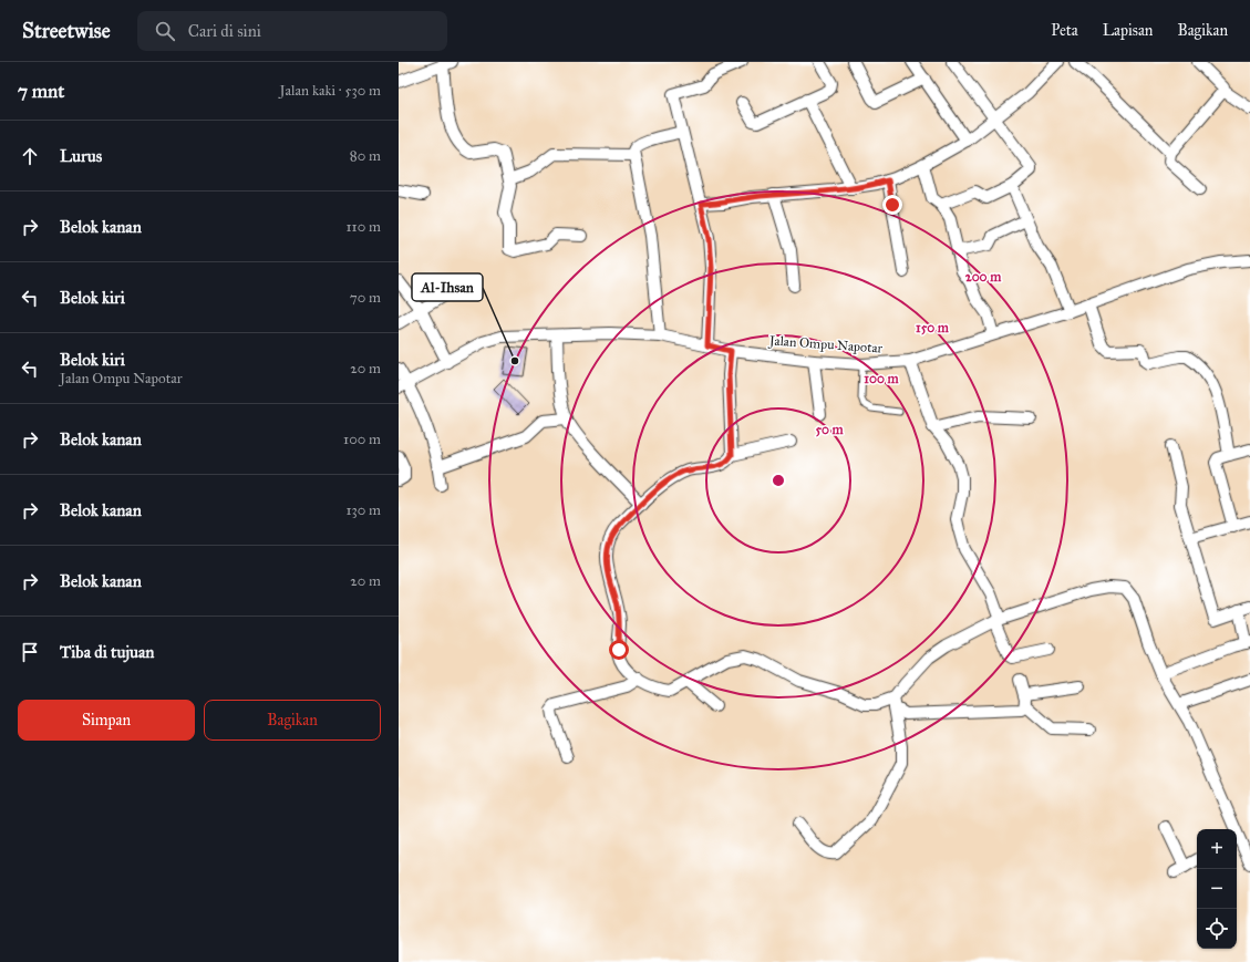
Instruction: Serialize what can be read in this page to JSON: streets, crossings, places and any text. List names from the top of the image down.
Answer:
{
  "streets": {
    "street": ["Jalan Ompu Napotar"]
  },
  "places": ["Al-Ihsan"],
  "page": {
    "header": "Streetwise",
    "search": "Cari di sini",
    "nav": ["Peta", "Lapisan", "Bagikan"],
    "heading": ["7 mnt", "Jalan kaki · 530 m"],
    "list": [
      ["Lurus", "80 m"],
      ["Belok kanan", "110 m"],
      ["Belok kiri", "70 m"],
      ["Belok kiri", "Jalan Ompu Napotar", "20 m"],
      ["Belok kanan", "100 m"],
      ["Belok kanan", "130 m"],
      ["Belok kanan", "20 m"],
      "Tiba di tujuan"
    ],
    "buttons": ["Simpan", "Bagikan"],
    "map_buttons": ["+", "−"]
  },
  "rings": [
    "200 m",
    "150 m",
    "100 m",
    "50 m"
  ]
}
